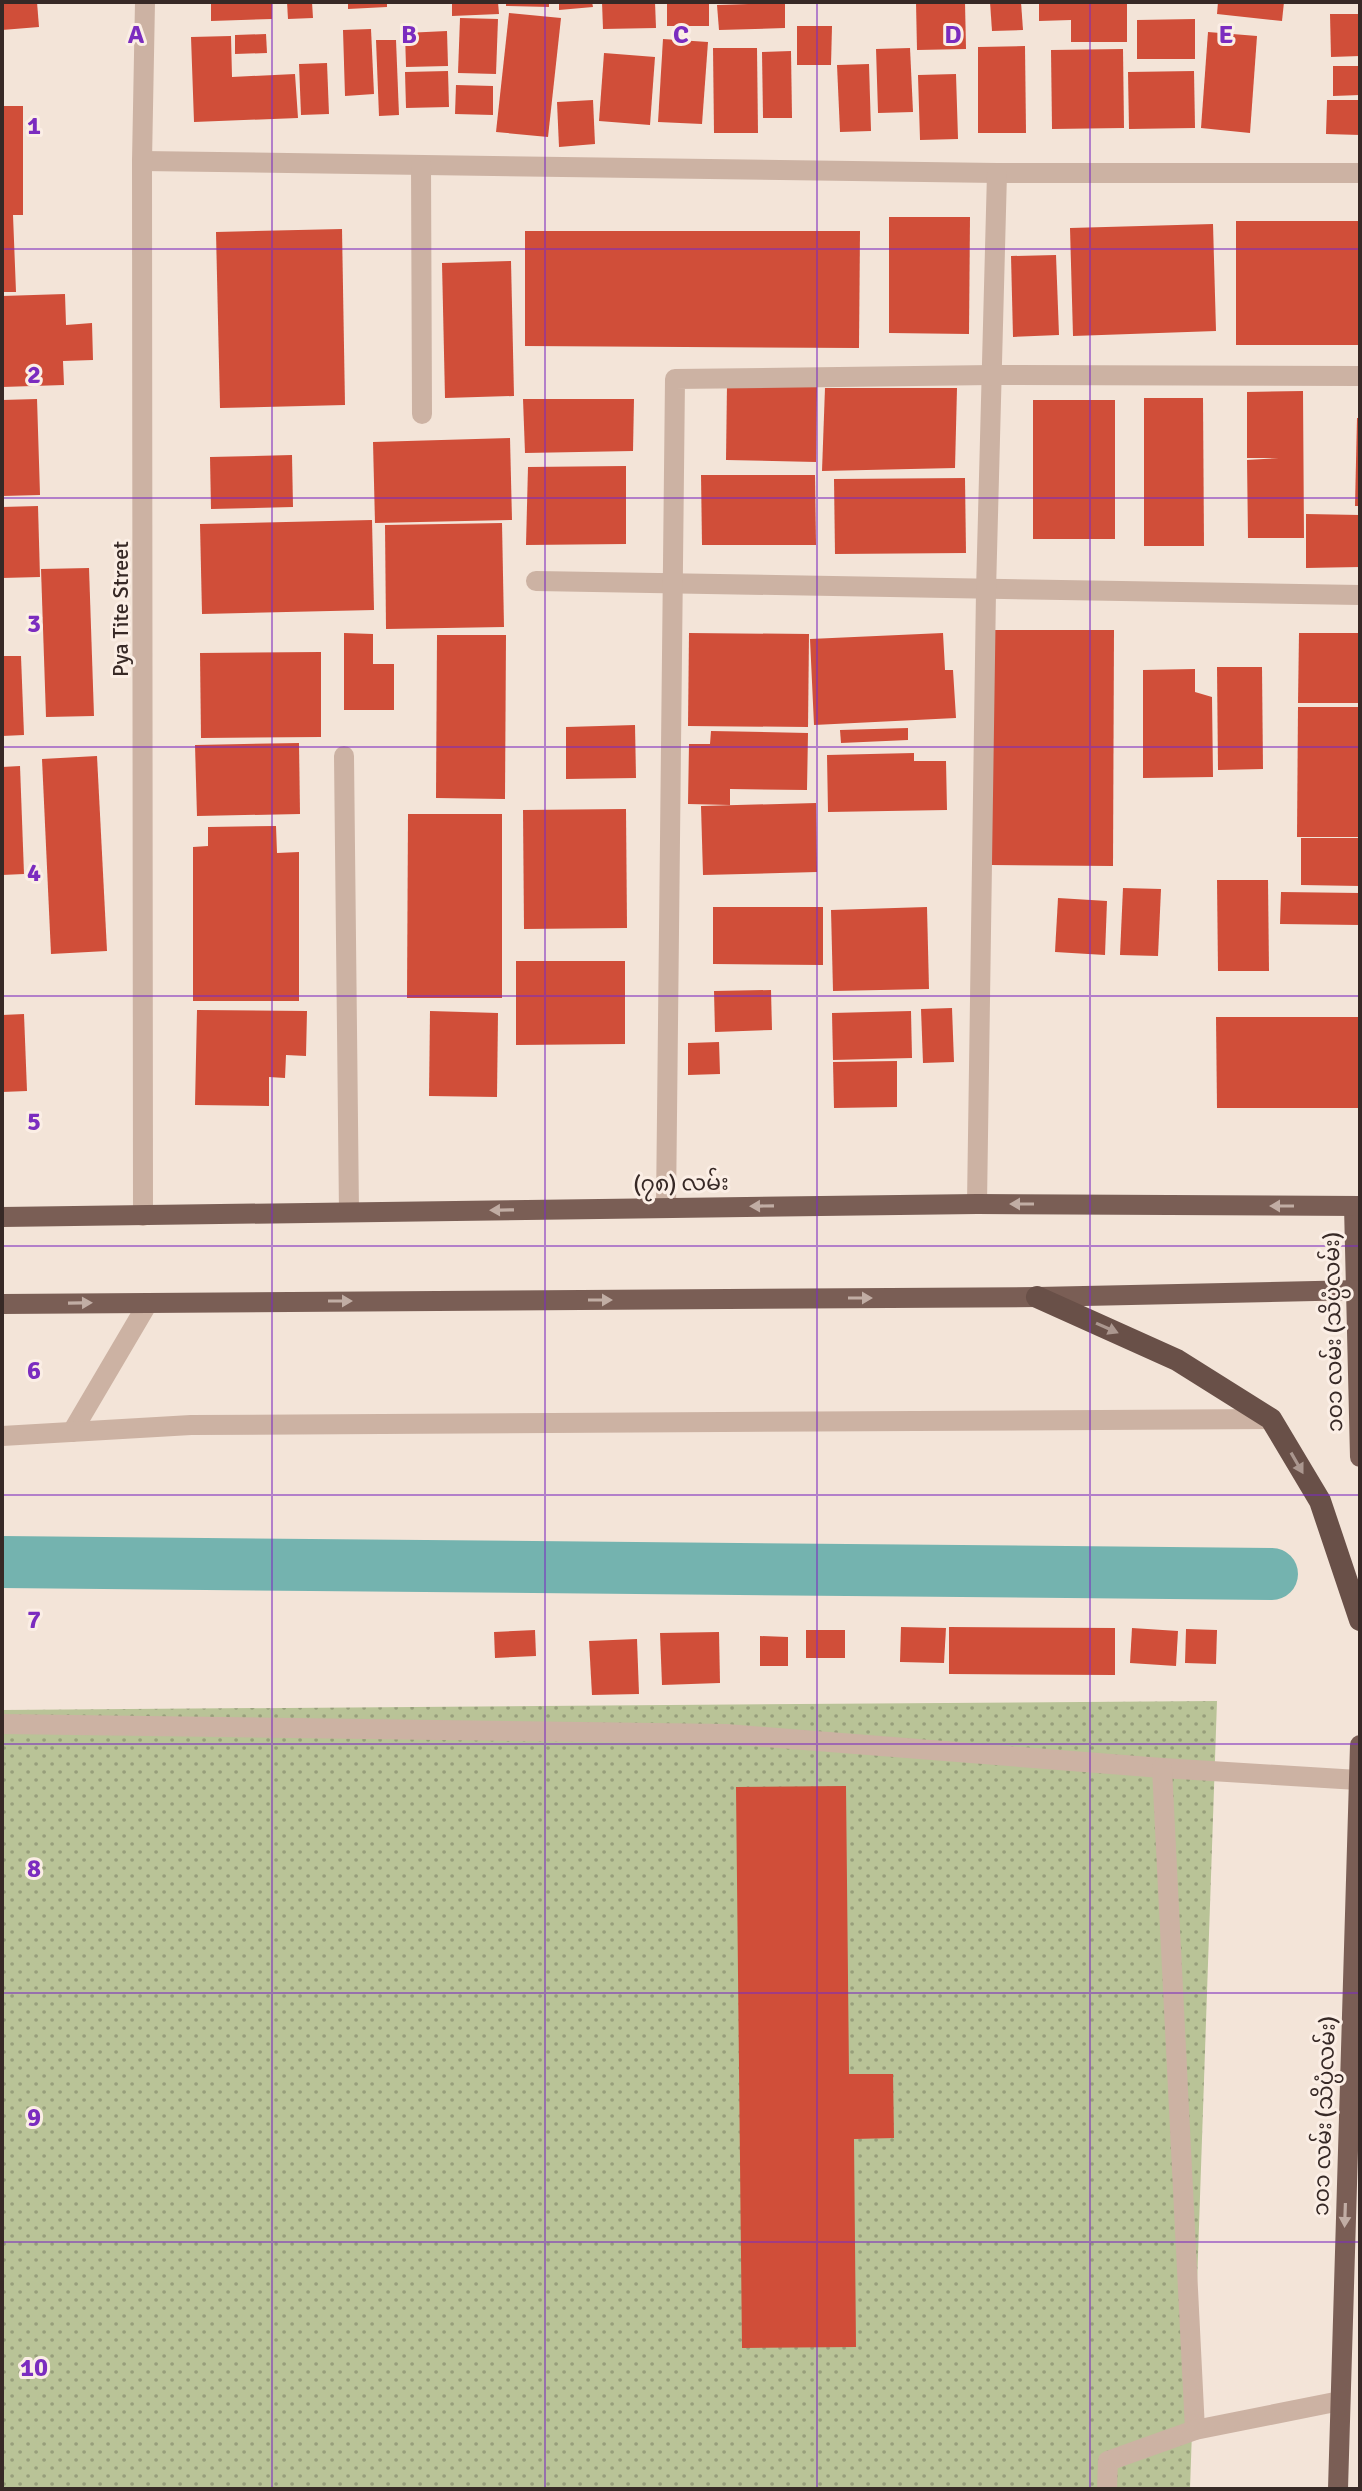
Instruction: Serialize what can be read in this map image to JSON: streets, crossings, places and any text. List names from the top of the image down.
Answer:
{
  "streets": {
    "main road": ["(၇၈) လမ်း", "၁၀၁ လမ်း (သိပ္ပံလမ်း)"],
    "street": ["Pya Tite Street"]
  },
  "crossings": [
    ["Pya Tite Street", "(၇၈) လမ်း"],
    ["(၇၈) လမ်း", "၁၀၁ လမ်း (သိပ္ပံလမ်း)"]
  ],
  "one_way": ["၁၀၁ လမ်း (သိပ္ပံလမ်း)"],
  "grid": {
    "columns": [
      "A",
      "B",
      "C",
      "D",
      "E"
    ],
    "rows": [
      "1",
      "2",
      "3",
      "4",
      "5",
      "6",
      "7",
      "8",
      "9",
      "10"
    ]
  }
}
